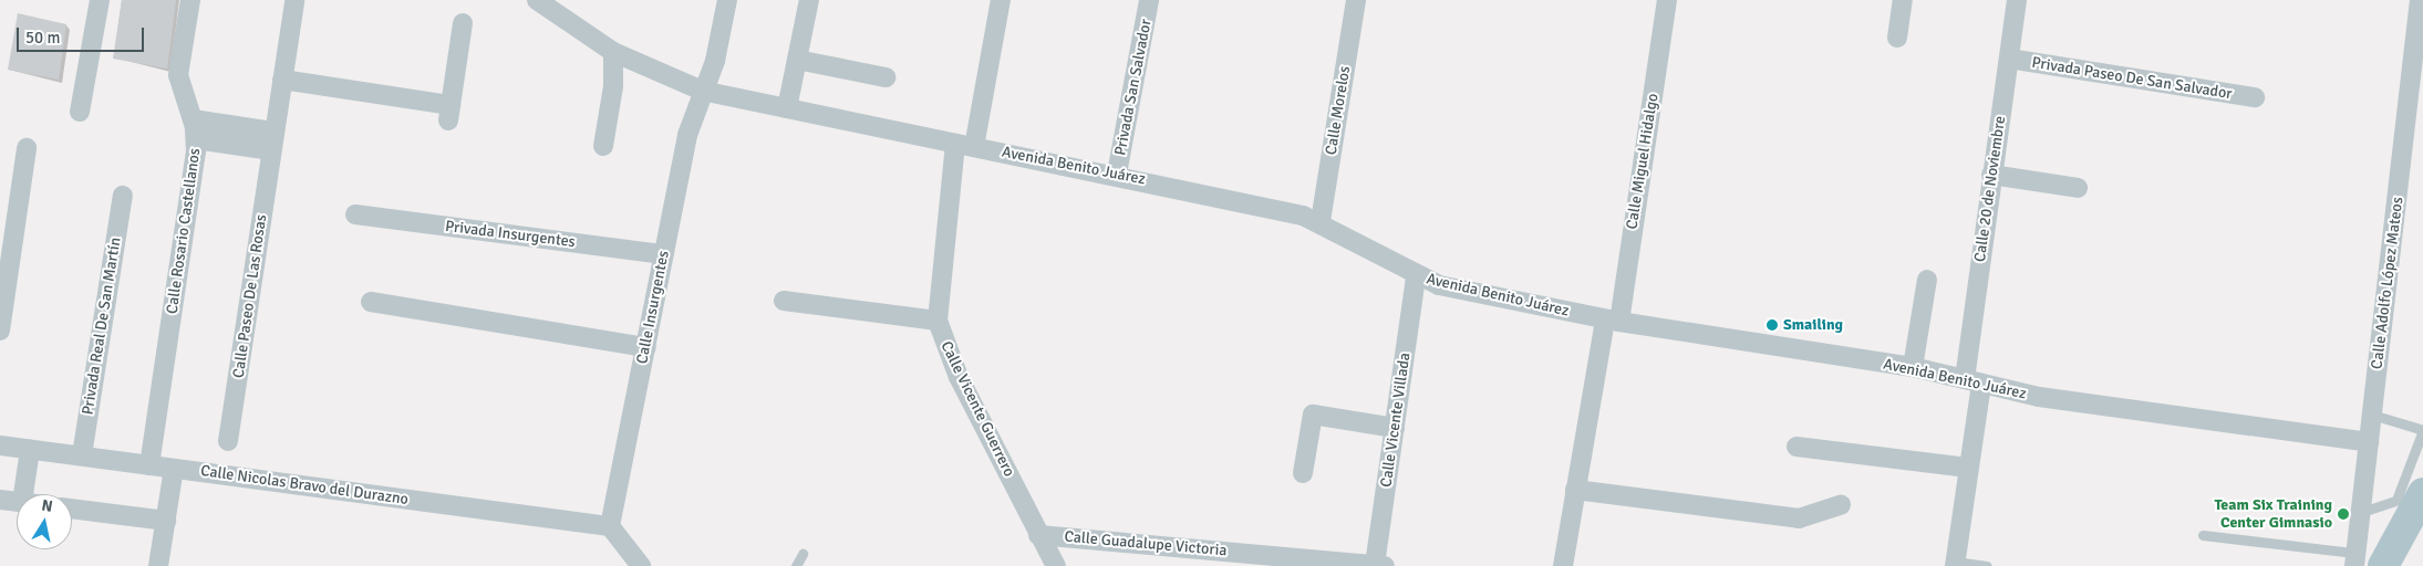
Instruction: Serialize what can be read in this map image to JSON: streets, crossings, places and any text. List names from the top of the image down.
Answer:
{
  "streets": {
    "street": [
      "Privada Paseo De San Salvador",
      "Privada San Salvador",
      "Calle Morelos",
      "Calle Miguel Hidalgo",
      "Avenida Benito Juárez",
      "Calle 20 de Noviembre",
      "Calle Rosario Castellanos",
      "Privada Insurgentes",
      "Calle Adolfo López Mateos",
      "Calle Paseo De Las Rosas",
      "Calle Insurgentes",
      "Privada Real De San Martín",
      "Calle Vicente Guerrero",
      "Calle Vicente Villada",
      "Calle Nicolas Bravo del Durazno",
      "Calle Guadalupe Victoria"
    ]
  },
  "crossings": [
    ["Privada Paseo De San Salvador", "Calle 20 de Noviembre"],
    ["Privada San Salvador", "Avenida Benito Juárez"],
    ["Calle Morelos", "Avenida Benito Juárez"],
    ["Calle Miguel Hidalgo", "Avenida Benito Juárez"],
    ["Avenida Benito Juárez", "Calle 20 de Noviembre"],
    ["Avenida Benito Juárez", "Calle Adolfo López Mateos"],
    ["Avenida Benito Juárez", "Calle Insurgentes"],
    ["Avenida Benito Juárez", "Calle Vicente Guerrero"],
    ["Avenida Benito Juárez", "Calle Vicente Villada"],
    ["Calle Rosario Castellanos", "Calle Nicolas Bravo del Durazno"],
    ["Privada Insurgentes", "Calle Insurgentes"],
    ["Calle Insurgentes", "Calle Nicolas Bravo del Durazno"],
    ["Privada Real De San Martín", "Calle Nicolas Bravo del Durazno"],
    ["Calle Vicente Guerrero", "Calle Guadalupe Victoria"],
    ["Calle Vicente Villada", "Calle Guadalupe Victoria"]
  ],
  "places": ["Smailing", "Team Six Training Center Gimnasio"],
  "scale_bar": "50 m",
  "north": "top"
}
